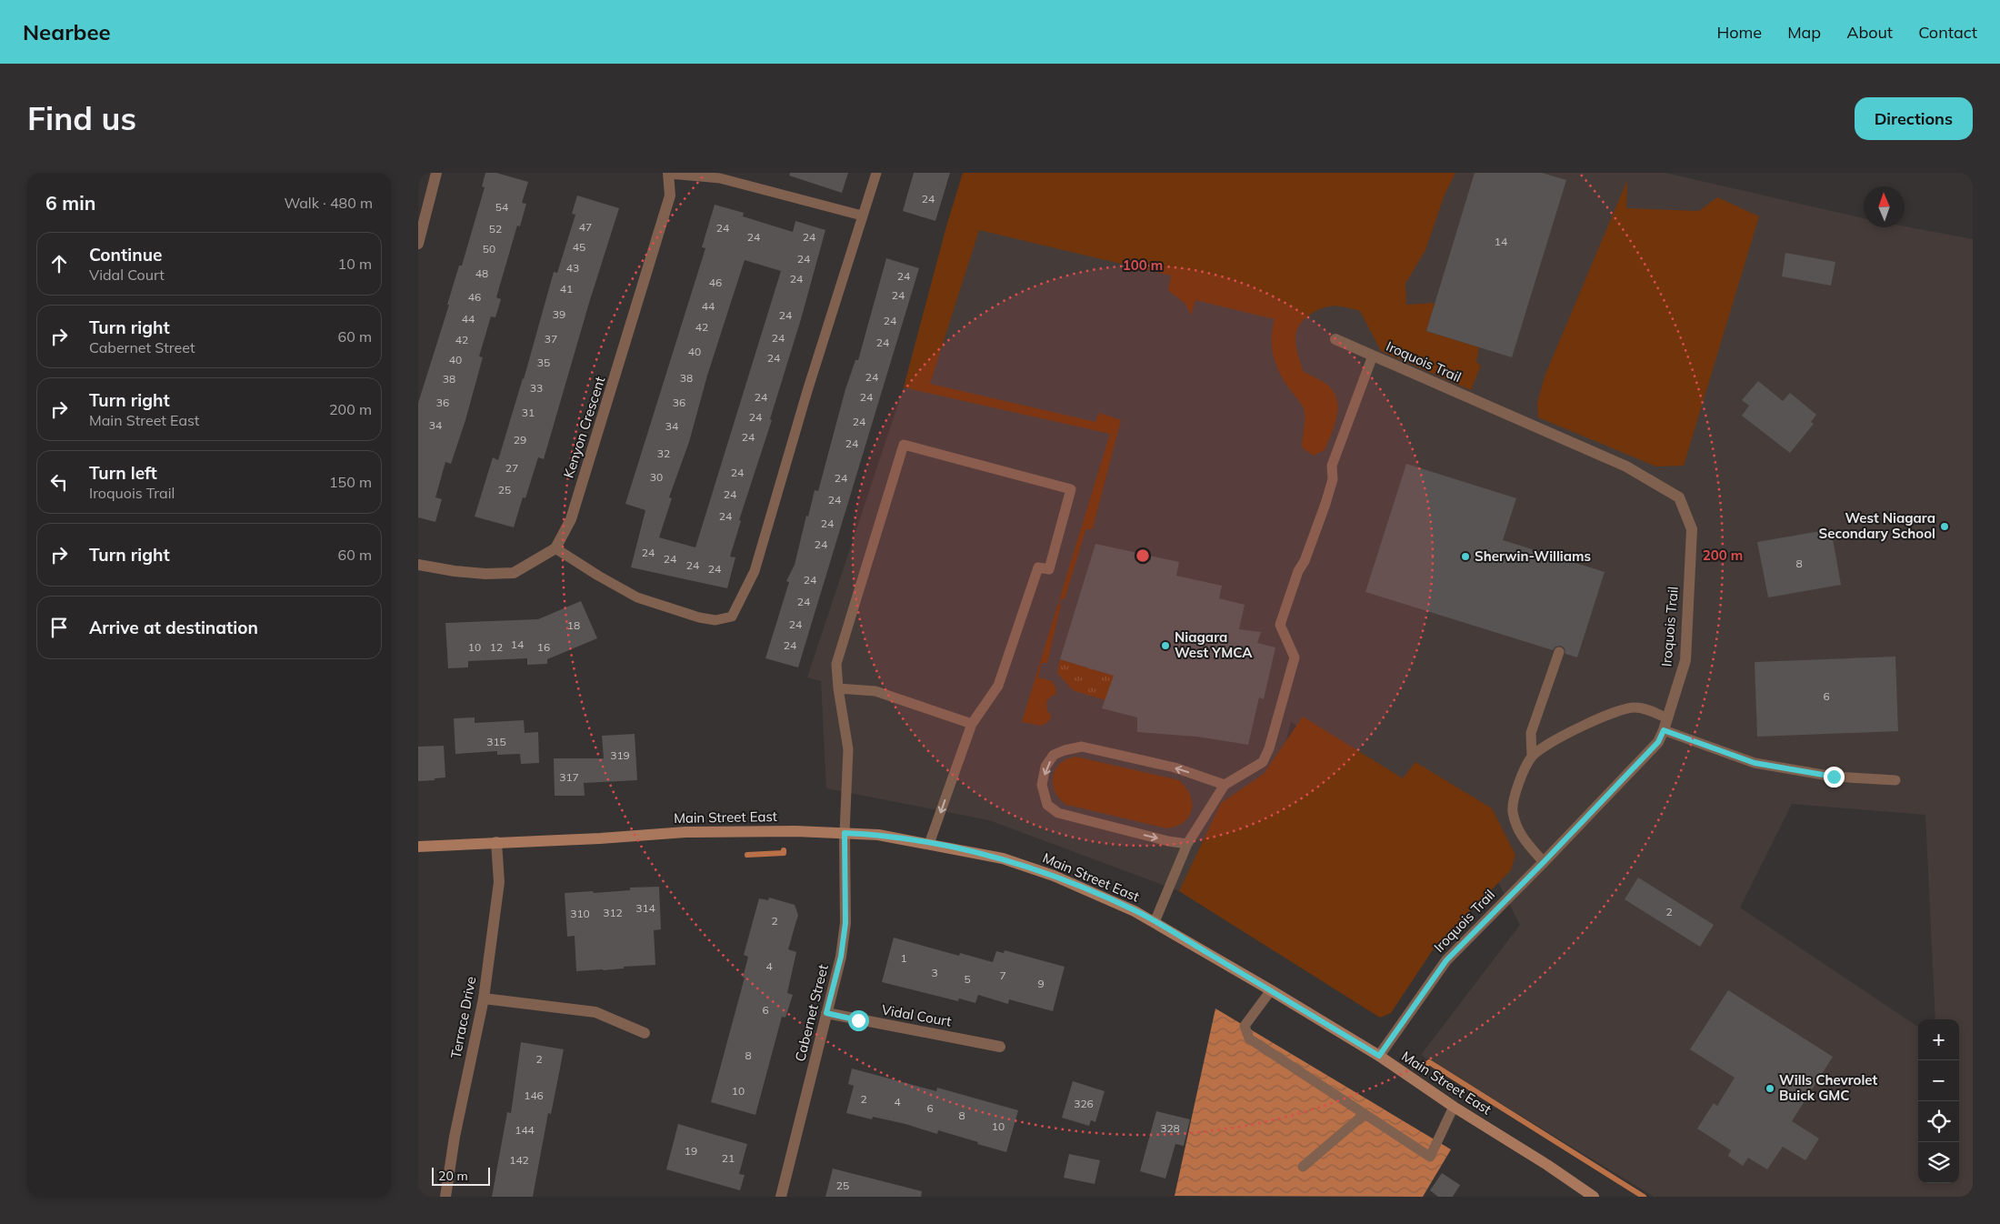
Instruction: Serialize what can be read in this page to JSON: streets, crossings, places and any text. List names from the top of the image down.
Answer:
{
  "streets": {
    "main road": ["Main Street East"],
    "street": [
      "Iroquois Trail",
      "Kenyon Crescent",
      "Cabernet Street",
      "Vidal Court",
      "Terrace Drive"
    ]
  },
  "crossings": [
    ["Iroquois Trail", "Main Street East"],
    ["Main Street East", "Cabernet Street"],
    ["Main Street East", "Terrace Drive"],
    ["Cabernet Street", "Vidal Court"]
  ],
  "places": [
    "West Niagara Secondary School",
    "Sherwin-Williams",
    "Niagara West YMCA",
    "Wills Chevrolet Buick GMC"
  ],
  "house_numbers": [
    "24",
    "54",
    "47",
    "24",
    "52",
    "24",
    "24",
    "14",
    "45",
    "50",
    "24",
    "43",
    "48",
    "24",
    "24",
    "46",
    "41",
    "24",
    "46",
    "44",
    "39",
    "24",
    "44",
    "24",
    "42",
    "24",
    "37",
    "42",
    "24",
    "40",
    "24",
    "40",
    "35",
    "24",
    "38",
    "38",
    "33",
    "24",
    "24",
    "36",
    "36",
    "31",
    "24",
    "24",
    "34",
    "34",
    "24",
    "29",
    "24",
    "32",
    "27",
    "24",
    "30",
    "24",
    "25",
    "24",
    "24",
    "24",
    "24",
    "24",
    "24",
    "24",
    "8",
    "24",
    "24",
    "24",
    "24",
    "24",
    "18",
    "14",
    "24",
    "10",
    "12",
    "16",
    "6",
    "315",
    "319",
    "317",
    "314",
    "2",
    "312",
    "310",
    "2",
    "1",
    "4",
    "3",
    "7",
    "5",
    "9",
    "6",
    "8",
    "2",
    "10",
    "146",
    "2",
    "4",
    "326",
    "6",
    "8",
    "10",
    "328",
    "144",
    "19",
    "21",
    "142",
    "25"
  ],
  "scale_bar": "20 m",
  "north": "top",
  "page": {
    "header": "Nearbee",
    "nav": [
      "Home",
      "Map",
      "About",
      "Contact"
    ],
    "buttons": "Directions",
    "title": "Find us",
    "heading": ["6 min", "Walk · 480 m"],
    "list": [
      ["Continue", "Vidal Court", "10 m"],
      ["Turn right", "Cabernet Street", "60 m"],
      ["Turn right", "Main Street East", "200 m"],
      ["Turn left", "Iroquois Trail", "150 m"],
      ["Turn right", "60 m"],
      "Arrive at destination"
    ],
    "map_buttons": ["+", "−"],
    "scale": "20 m"
  },
  "rings": ["100 m", "200 m"]
}
